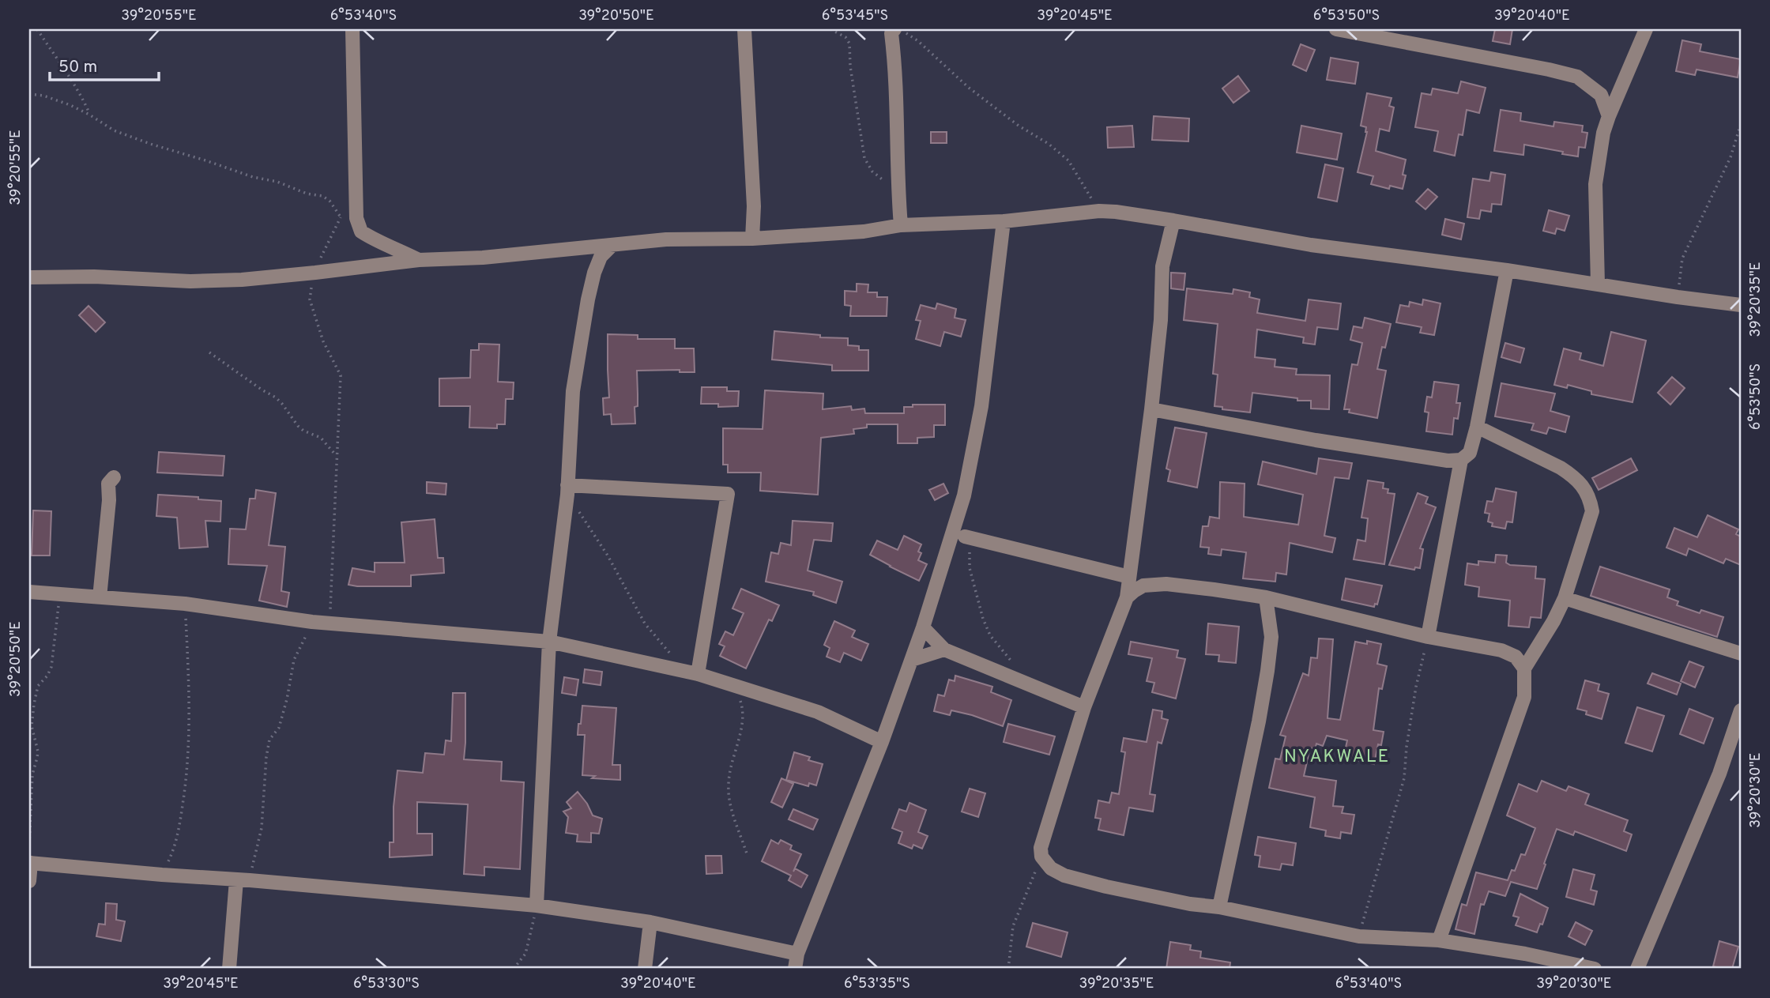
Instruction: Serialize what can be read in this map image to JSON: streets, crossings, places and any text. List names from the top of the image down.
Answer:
{
  "districts": ["NYAKWALE"],
  "scale_bar": "50 m",
  "coordinates": [
    "39°20'55\"E",
    "6°53'40\"S",
    "39°20'50\"E",
    "6°53'45\"S",
    "39°20'45\"E",
    "6°53'50\"S",
    "39°20'40\"E",
    "39°20'35\"E",
    "39°20'30\"E",
    "6°53'30\"S",
    "6°53'35\"S"
  ]
}
